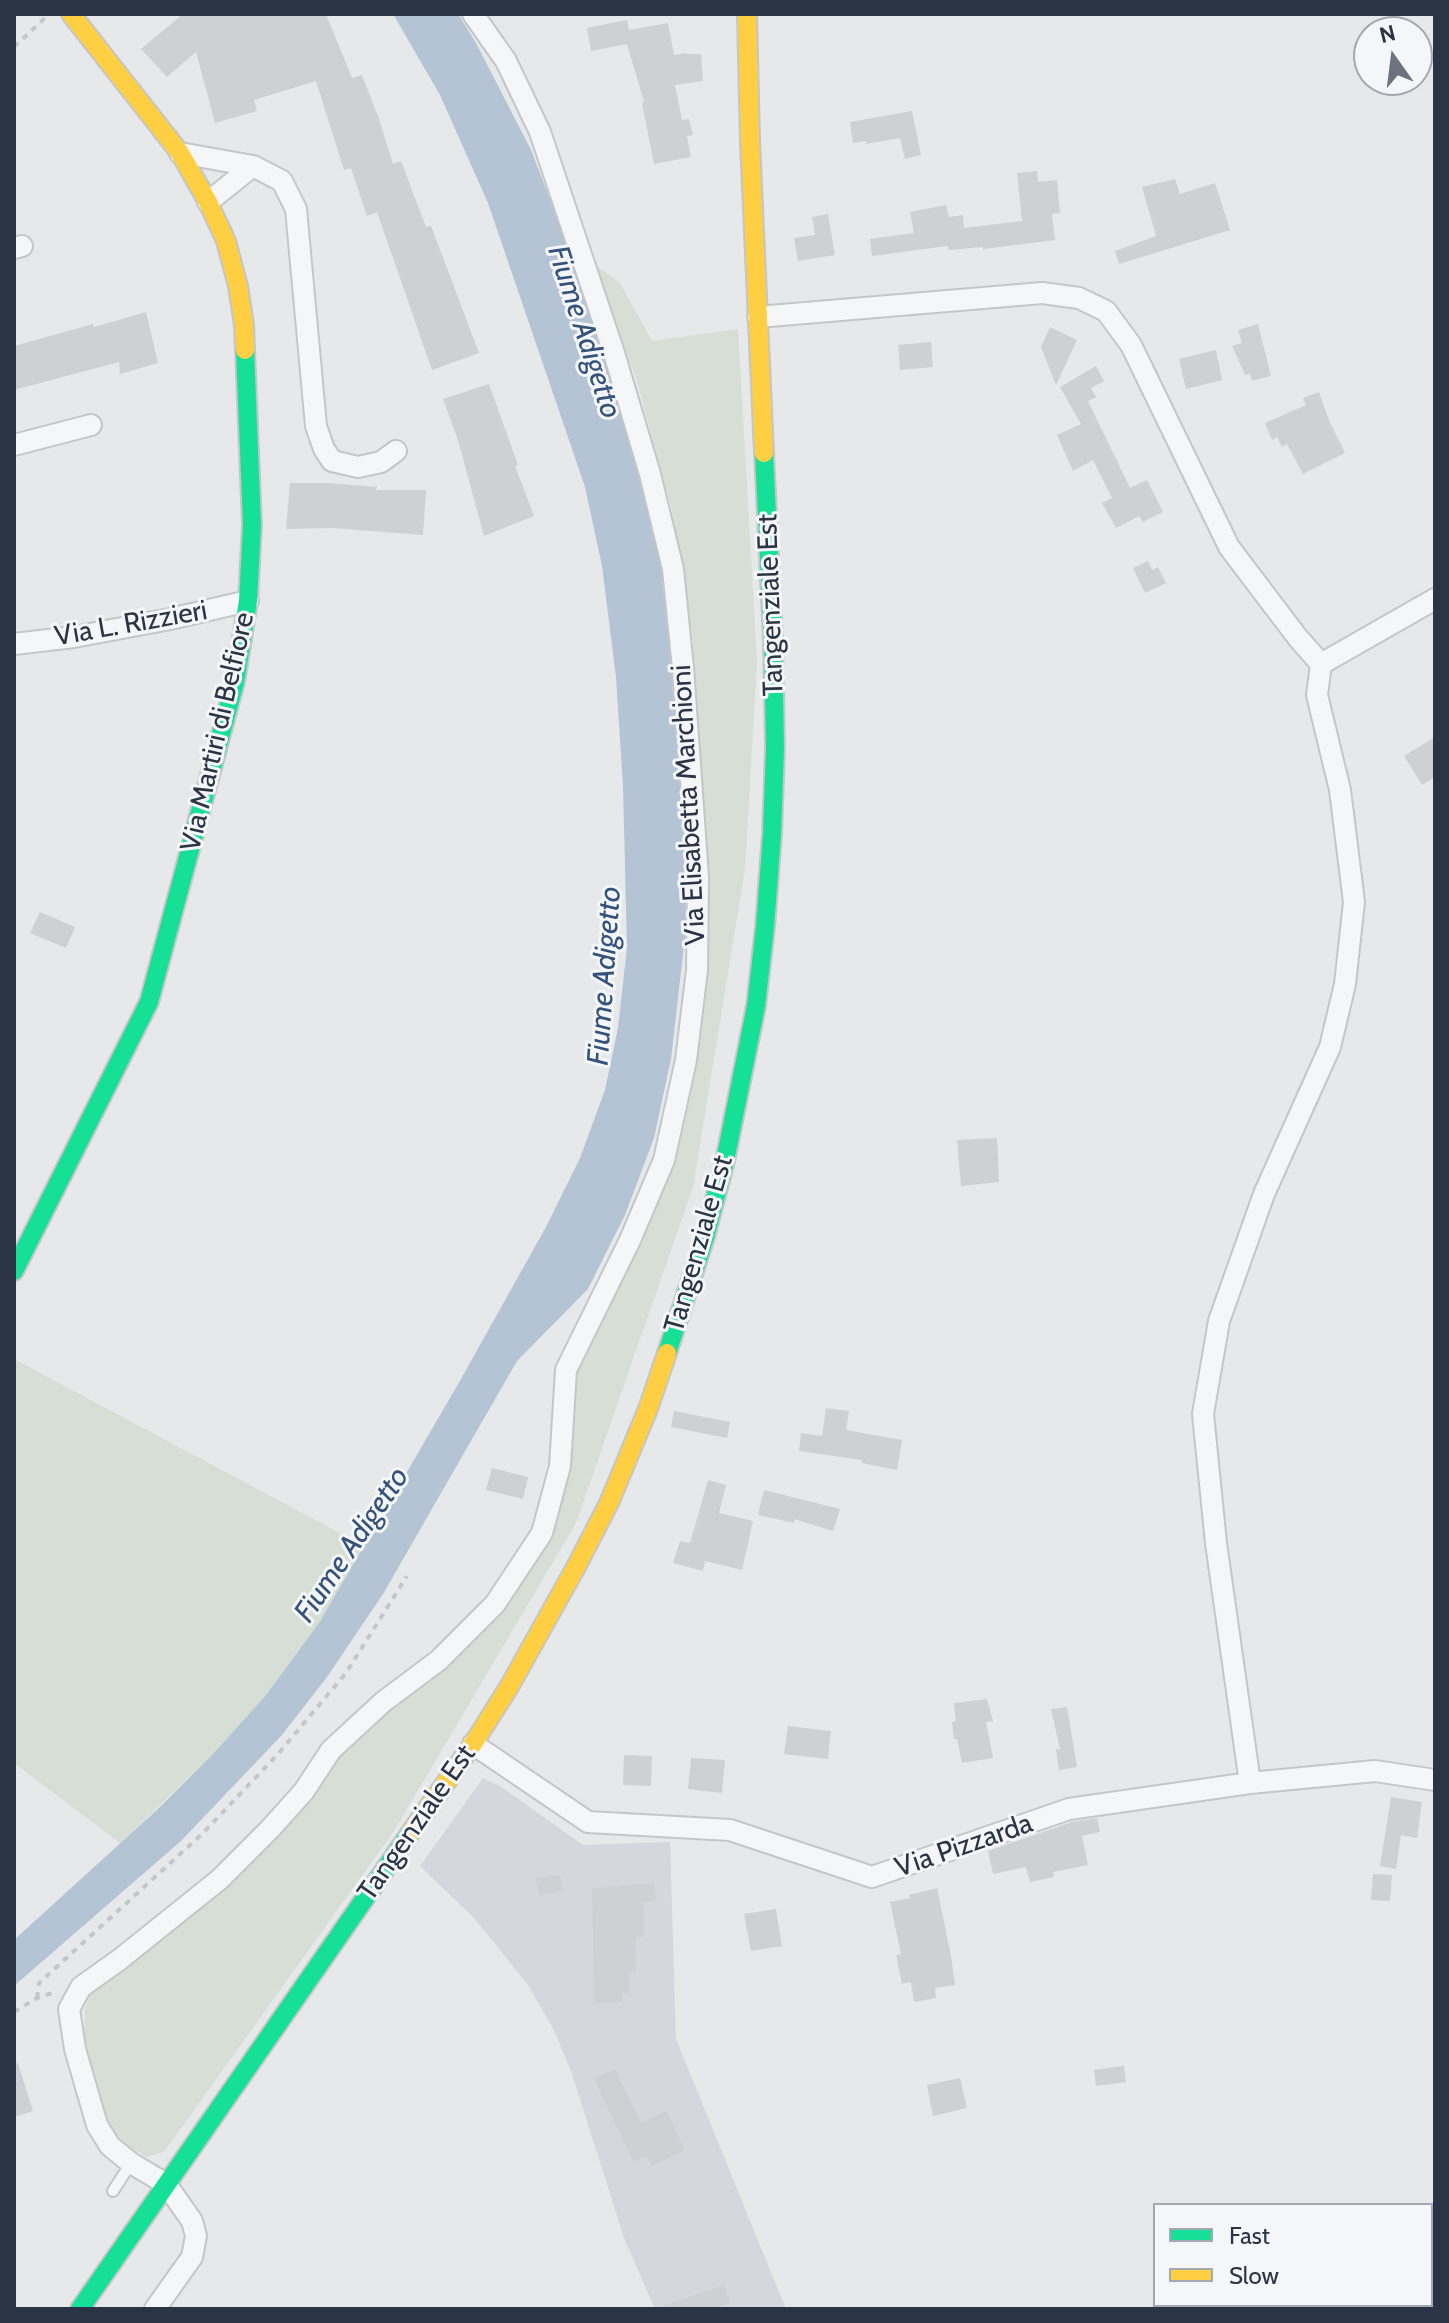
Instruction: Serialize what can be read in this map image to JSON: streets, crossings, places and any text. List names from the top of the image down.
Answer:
{
  "streets": {
    "main road": ["Tangenziale Est", "Via Martiri di Belfiore"],
    "street": ["Via L. Rizzieri", "Via Elisabetta Marchioni", "Via Pizzarda"]
  },
  "crossings": [
    ["Tangenziale Est", "Via Pizzarda"],
    ["Via L. Rizzieri", "Via Martiri di Belfiore"]
  ],
  "water": ["Fiume Adigetto"],
  "legend": ["Fast", "Slow"],
  "north": "top"
}
